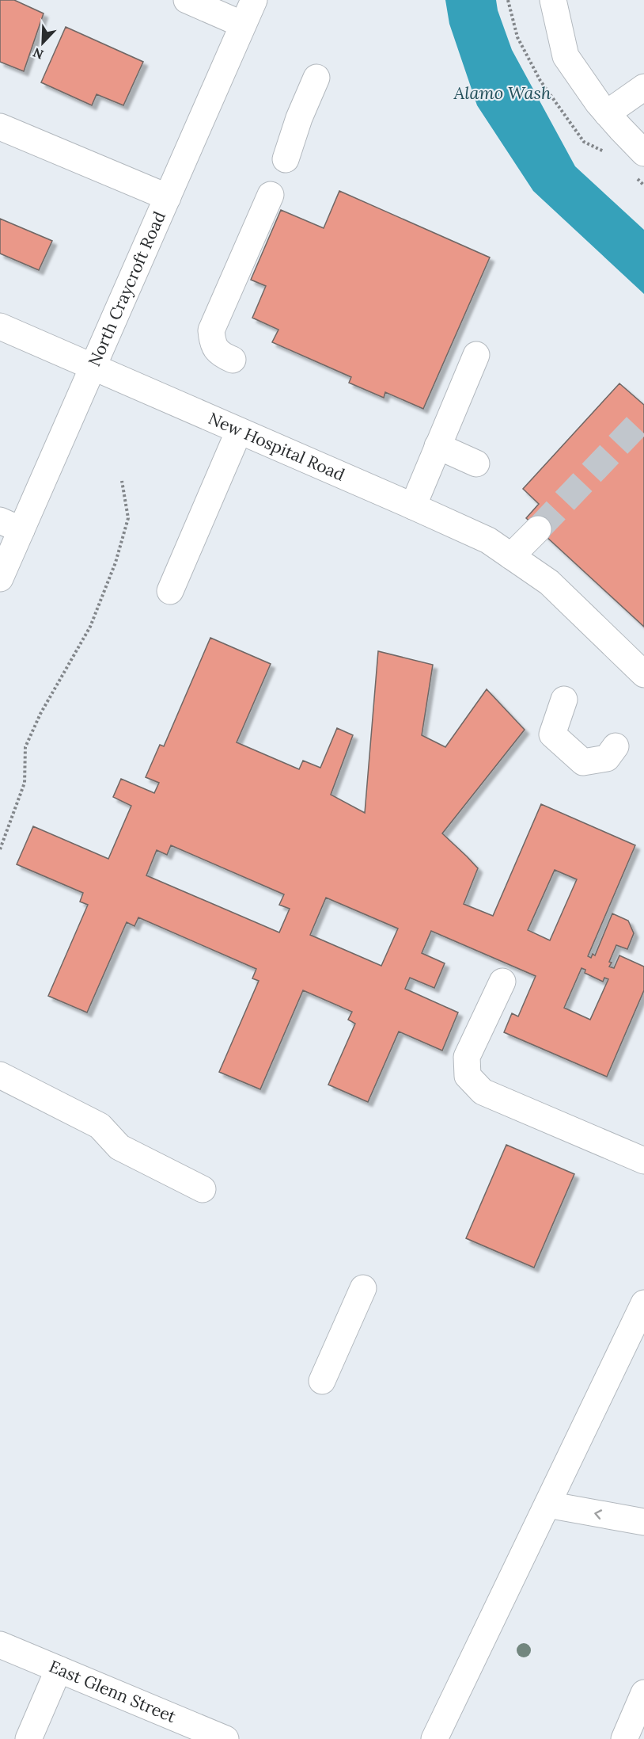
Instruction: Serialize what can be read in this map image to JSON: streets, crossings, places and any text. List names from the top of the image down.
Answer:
{
  "streets": {
    "street": ["North Craycroft Road", "New Hospital Road", "East Glenn Street"]
  },
  "crossings": [
    ["North Craycroft Road", "New Hospital Road"]
  ],
  "water": ["Alamo Wash"],
  "north": "bottom left"
}
